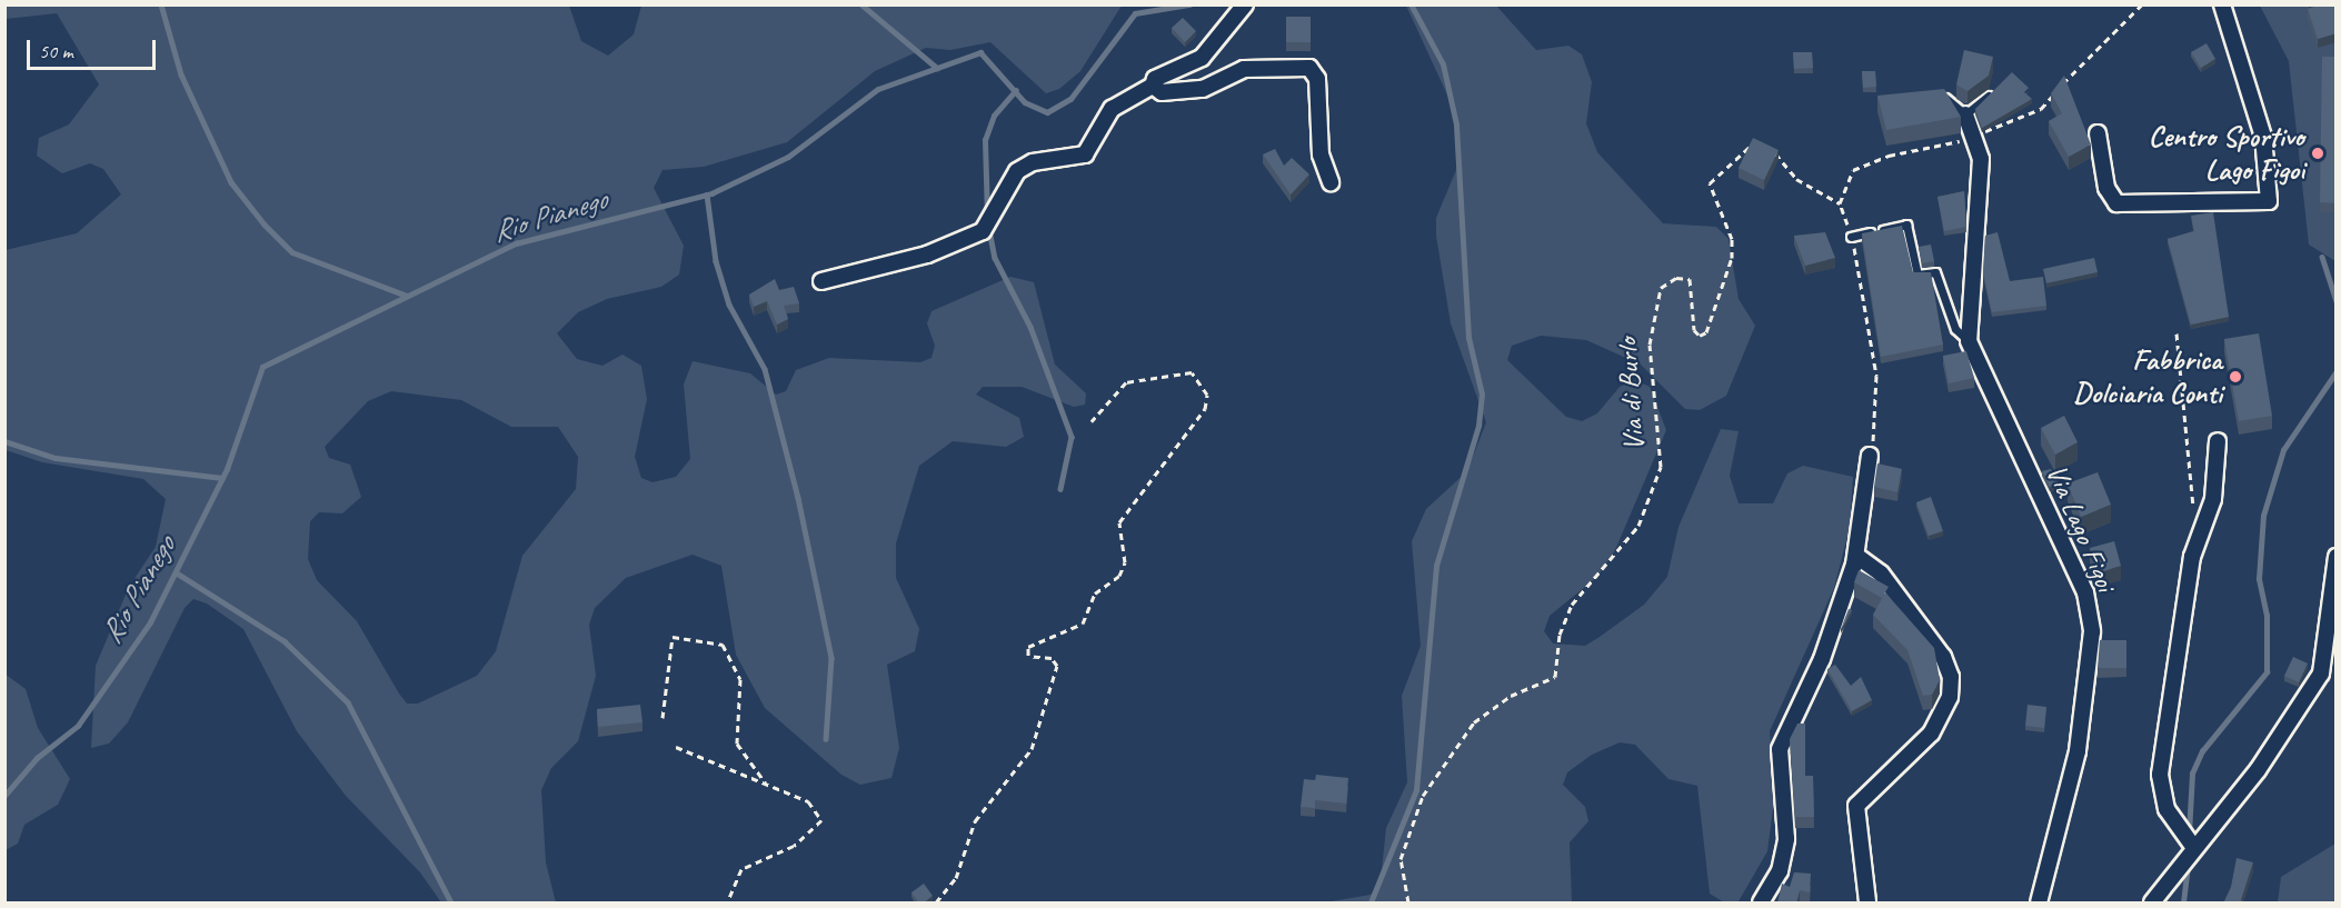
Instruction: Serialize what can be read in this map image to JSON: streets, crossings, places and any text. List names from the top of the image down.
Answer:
{
  "streets": {
    "street": ["Via Lago Figoi"],
    "path": ["Via di Burlo"]
  },
  "water": ["Rio Pianego"],
  "places": ["Centro Sportivo Lago Figoi", "Fabbrica Dolciaria Conti"],
  "scale_bar": "50 m"
}
